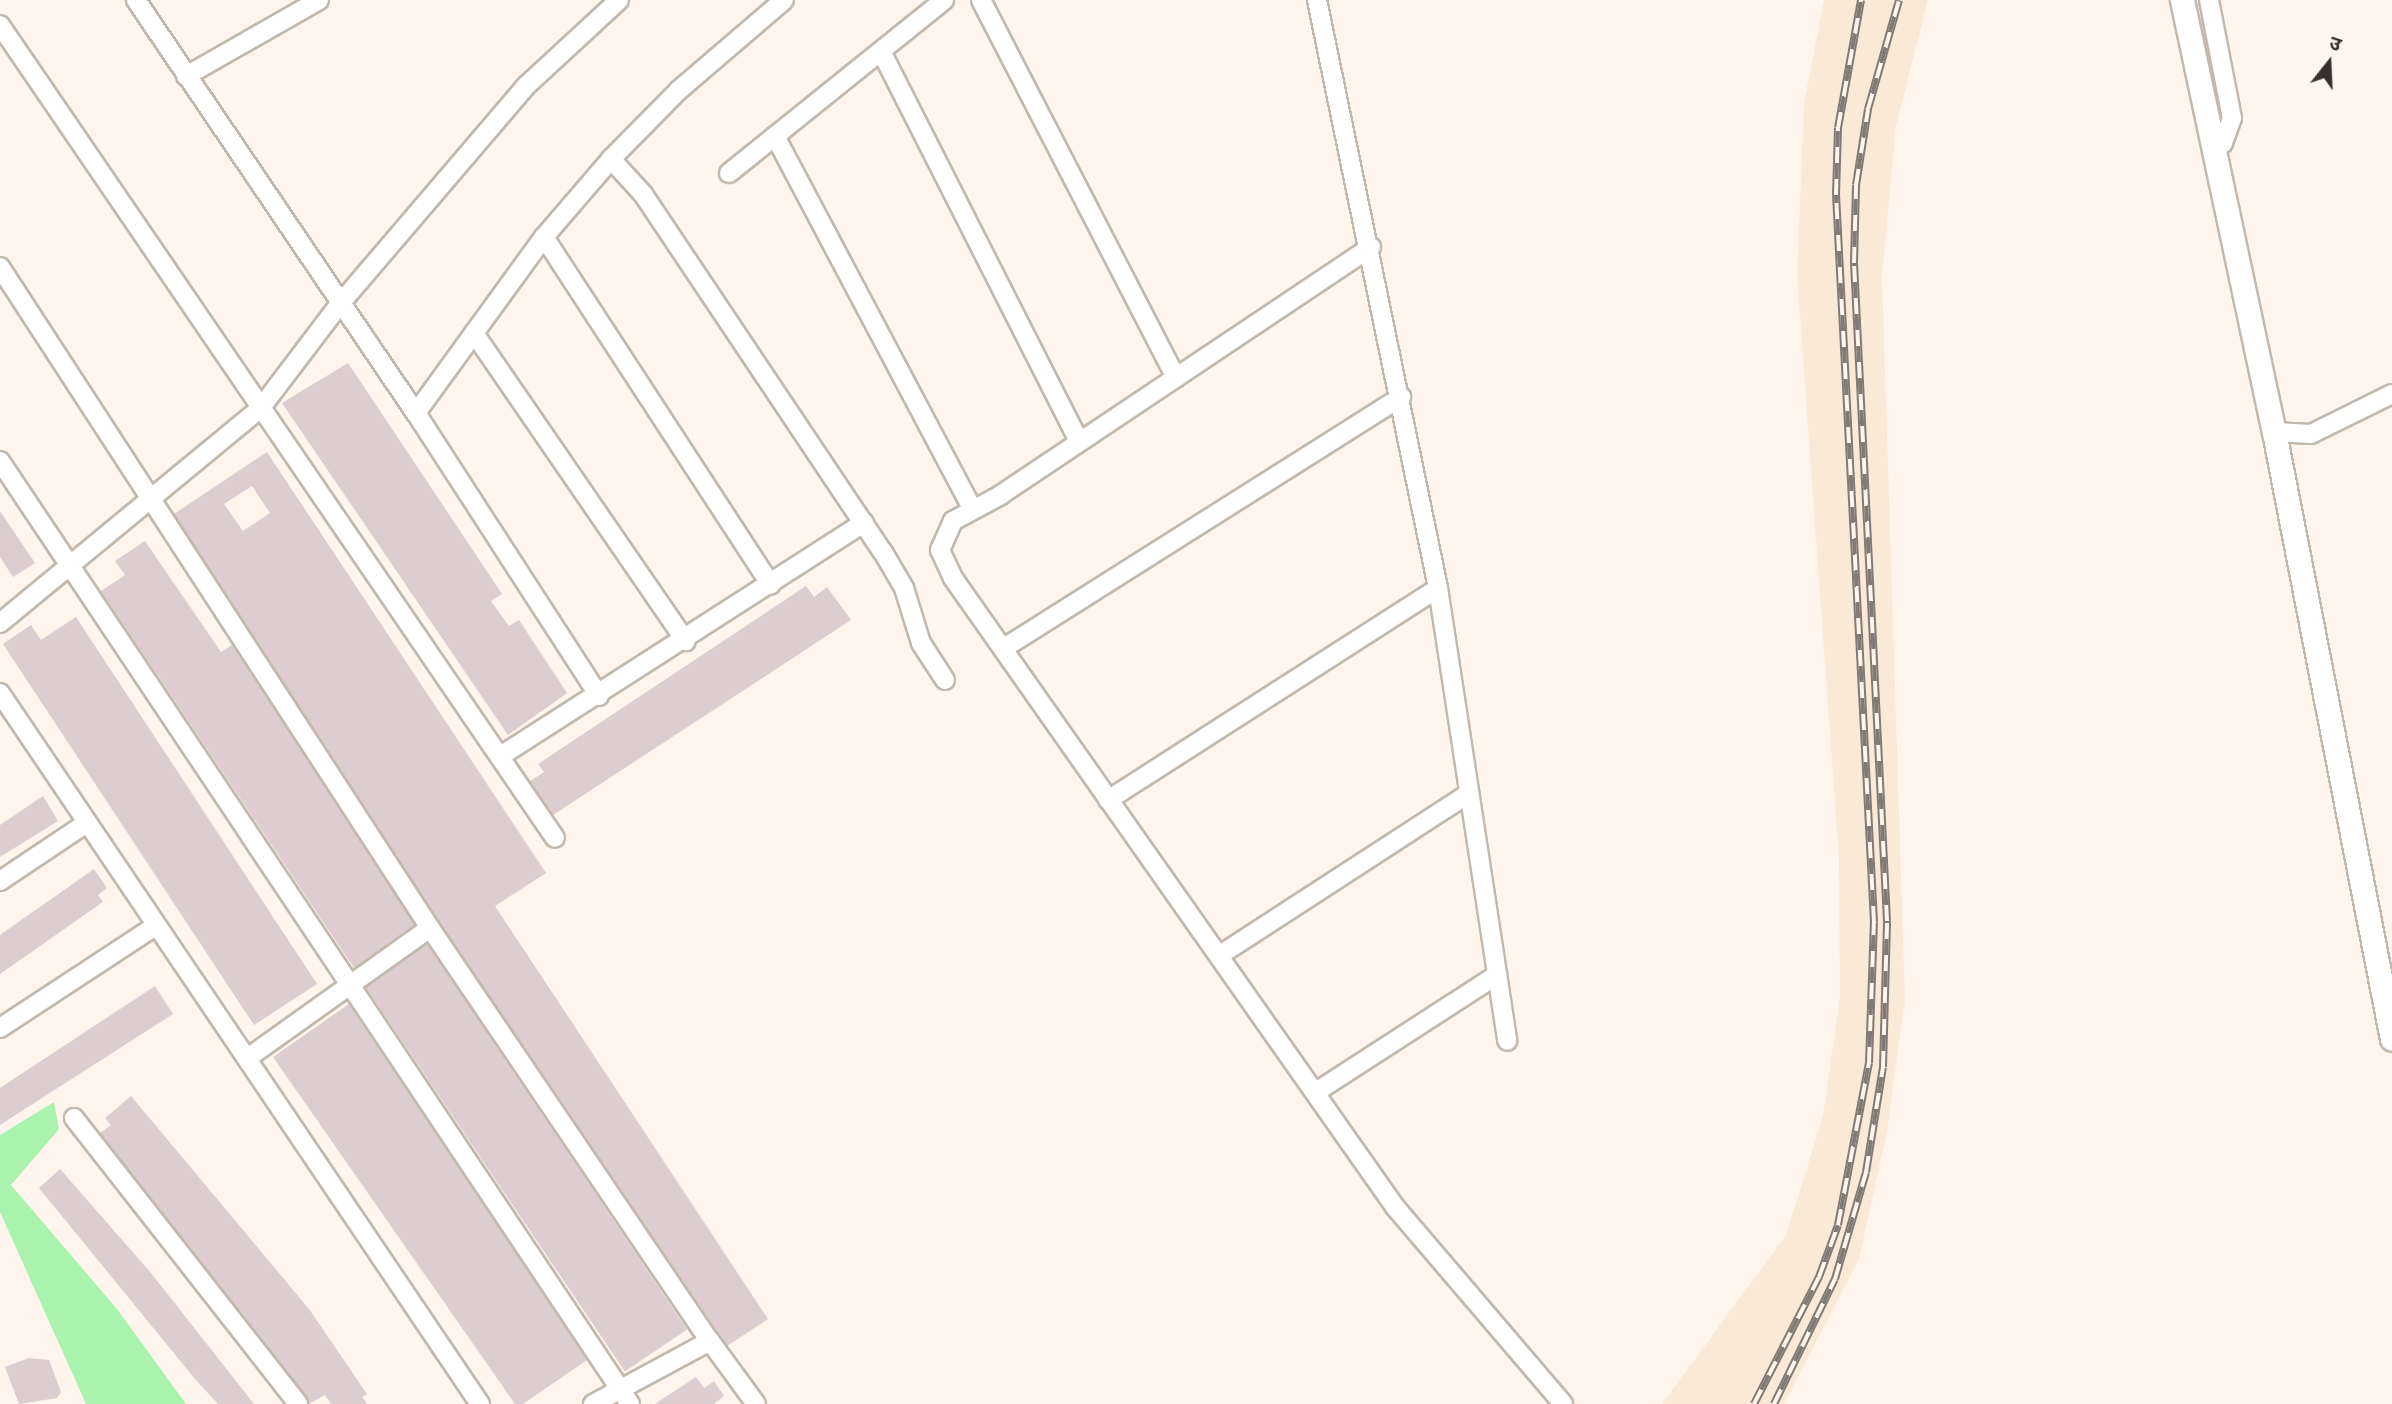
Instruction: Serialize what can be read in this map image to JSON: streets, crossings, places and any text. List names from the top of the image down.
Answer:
{
  "north": "top"
}
